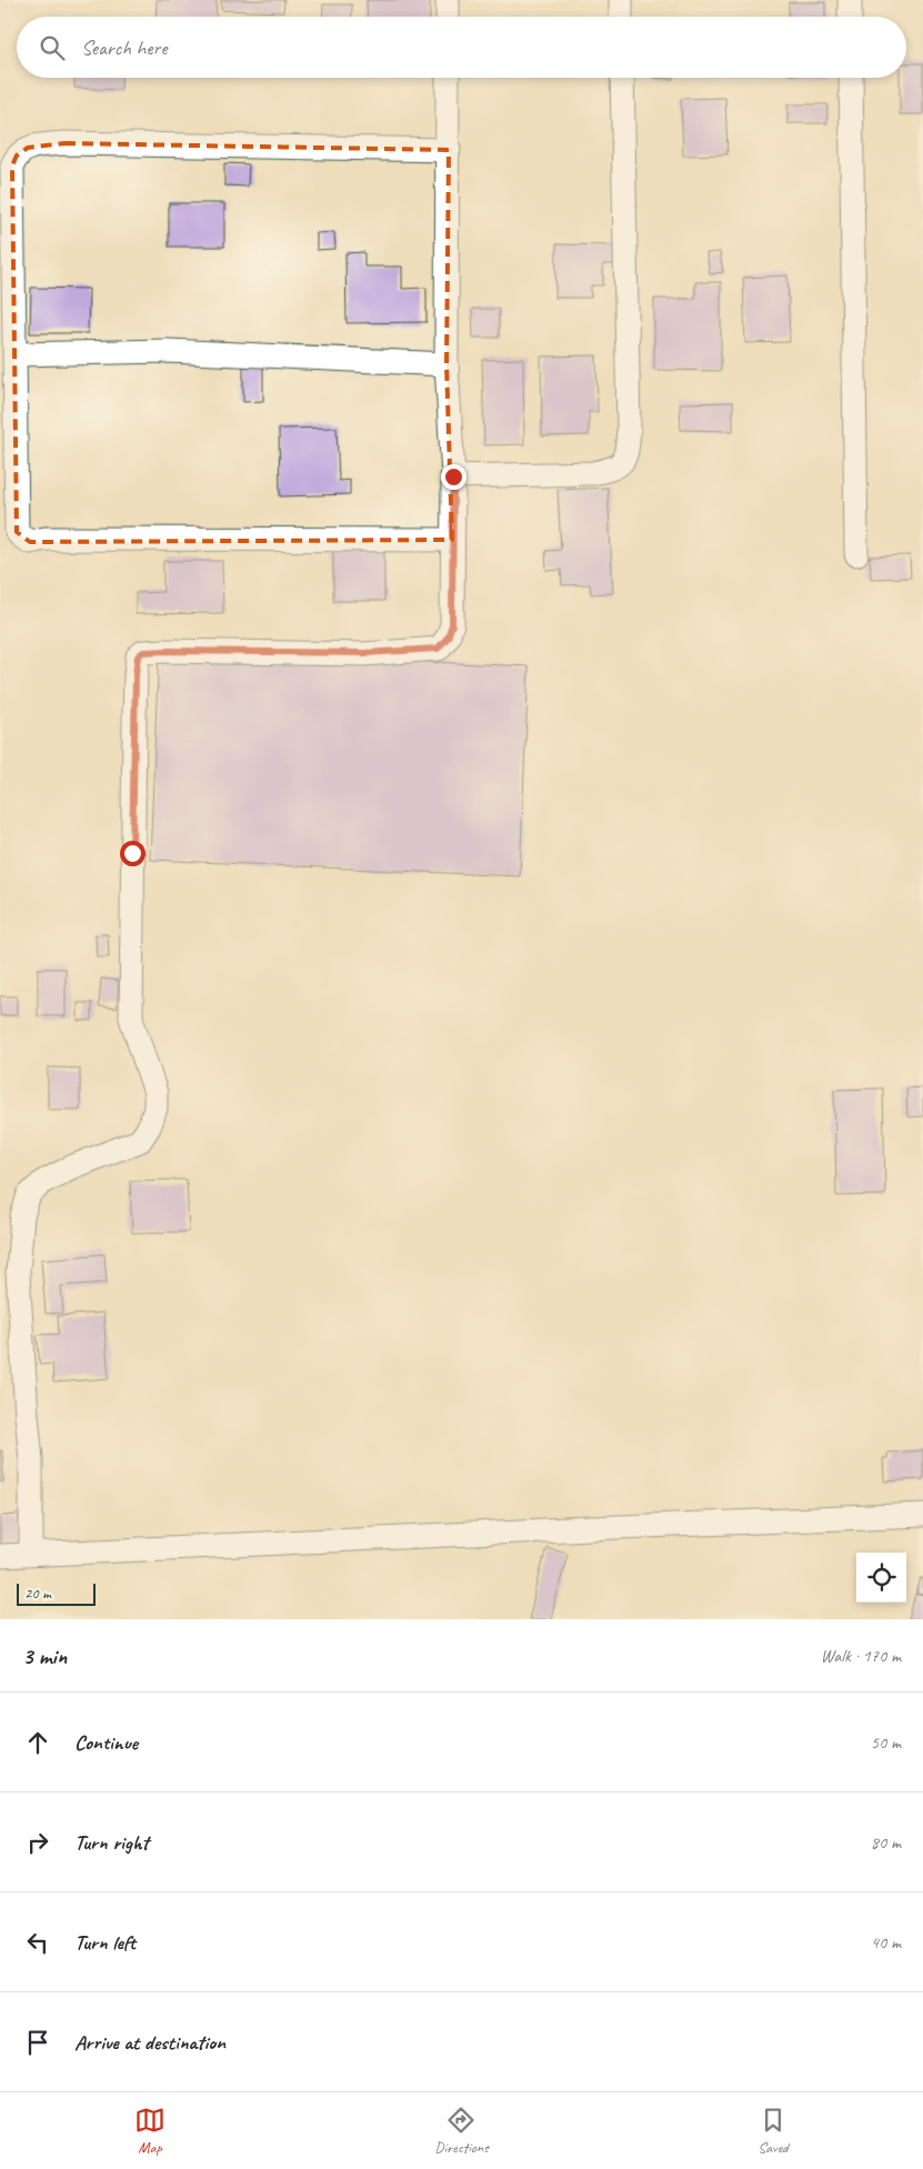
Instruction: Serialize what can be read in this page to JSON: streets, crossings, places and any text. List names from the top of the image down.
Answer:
{
  "scale_bar": "20 m",
  "page": {
    "search": "Search here",
    "scale": "20 m",
    "heading": ["3 min", "Walk · 170 m"],
    "list": [
      ["Continue", "50 m"],
      ["Turn right", "80 m"],
      ["Turn left", "40 m"],
      "Arrive at destination"
    ],
    "nav": ["Map", "Directions", "Saved"]
  }
}
